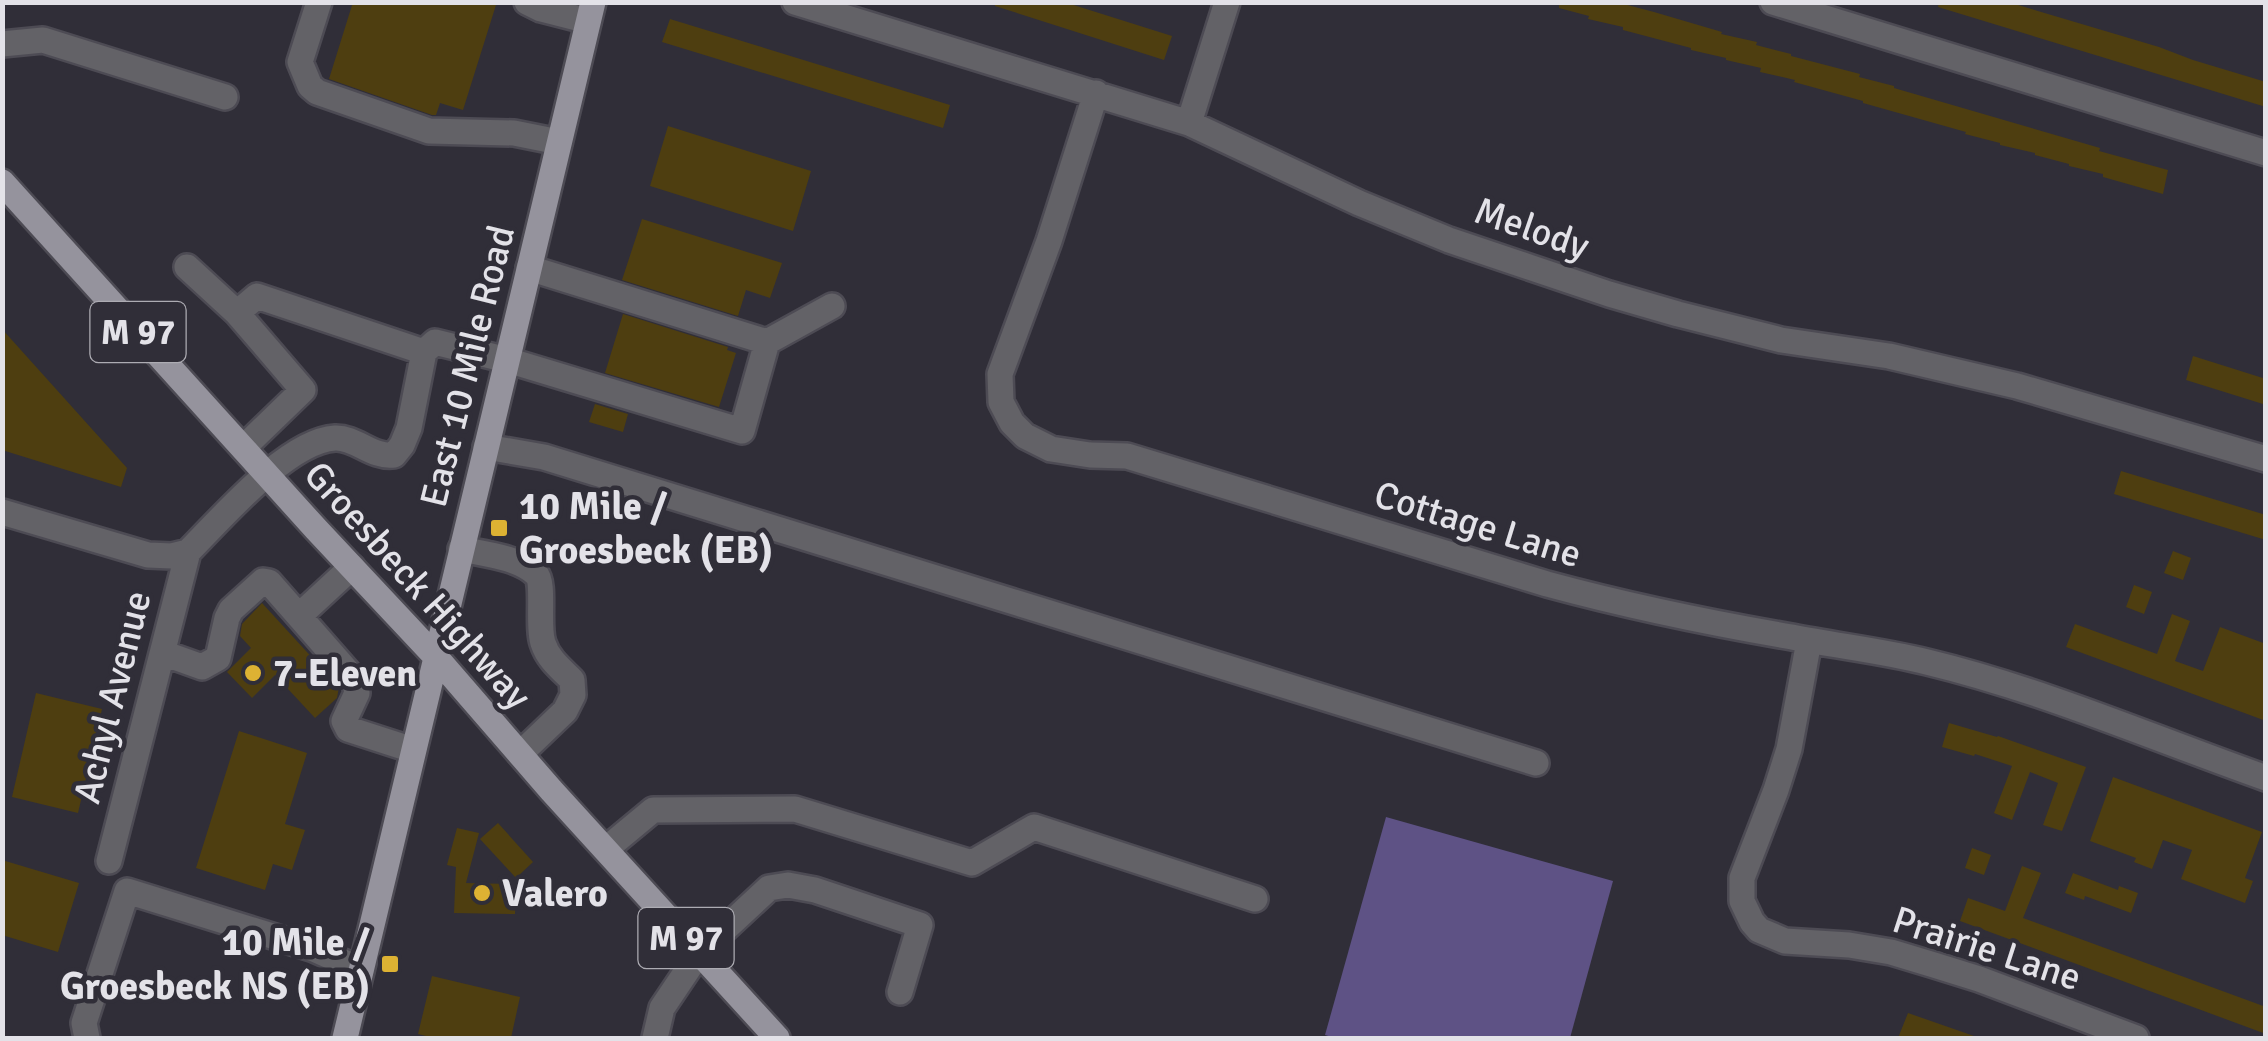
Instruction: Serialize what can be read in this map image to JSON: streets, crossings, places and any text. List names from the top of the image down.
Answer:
{
  "streets": {
    "main road": ["M 97", "East 10 Mile Road", "Groesbeck Highway"],
    "street": [
      "Melody",
      "Cottage Lane",
      "Achyl Avenue",
      "Prairie Lane"
    ]
  },
  "crossings": [
    ["Melody", "Cottage Lane"],
    ["East 10 Mile Road", "Groesbeck Highway"],
    ["Cottage Lane", "Prairie Lane"]
  ],
  "places": {
    "transit": ["10 Mile / Groesbeck (EB)", "10 Mile / Groesbeck NS (EB)"],
    "other": ["7-Eleven", "Valero"]
  }
}
